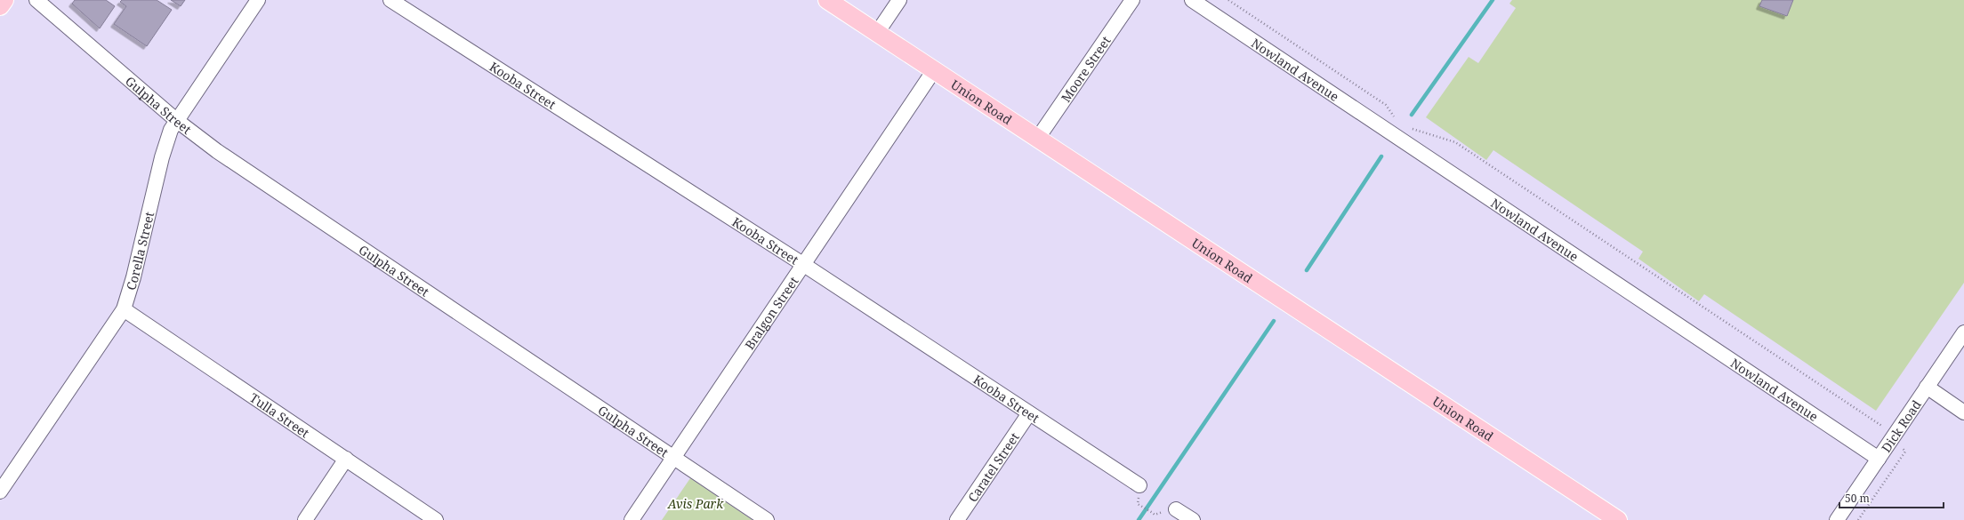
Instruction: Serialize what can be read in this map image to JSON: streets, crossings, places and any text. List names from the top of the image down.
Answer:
{
  "streets": {
    "main road": ["Union Road"],
    "street": [
      "Moore Street",
      "Nowland Avenue",
      "Kooba Street",
      "Gulpha Street",
      "Corella Street",
      "Bralgon Street",
      "Tulla Street",
      "Dick Road",
      "Caratel Street"
    ]
  },
  "crossings": [
    ["Moore Street", "Union Road"],
    ["Nowland Avenue", "Dick Road"],
    ["Kooba Street", "Bralgon Street"],
    ["Kooba Street", "Caratel Street"],
    ["Union Road", "Bralgon Street"],
    ["Gulpha Street", "Corella Street"],
    ["Gulpha Street", "Bralgon Street"],
    ["Corella Street", "Tulla Street"]
  ],
  "parks": ["Avis Park"],
  "scale_bar": "50 m"
}
